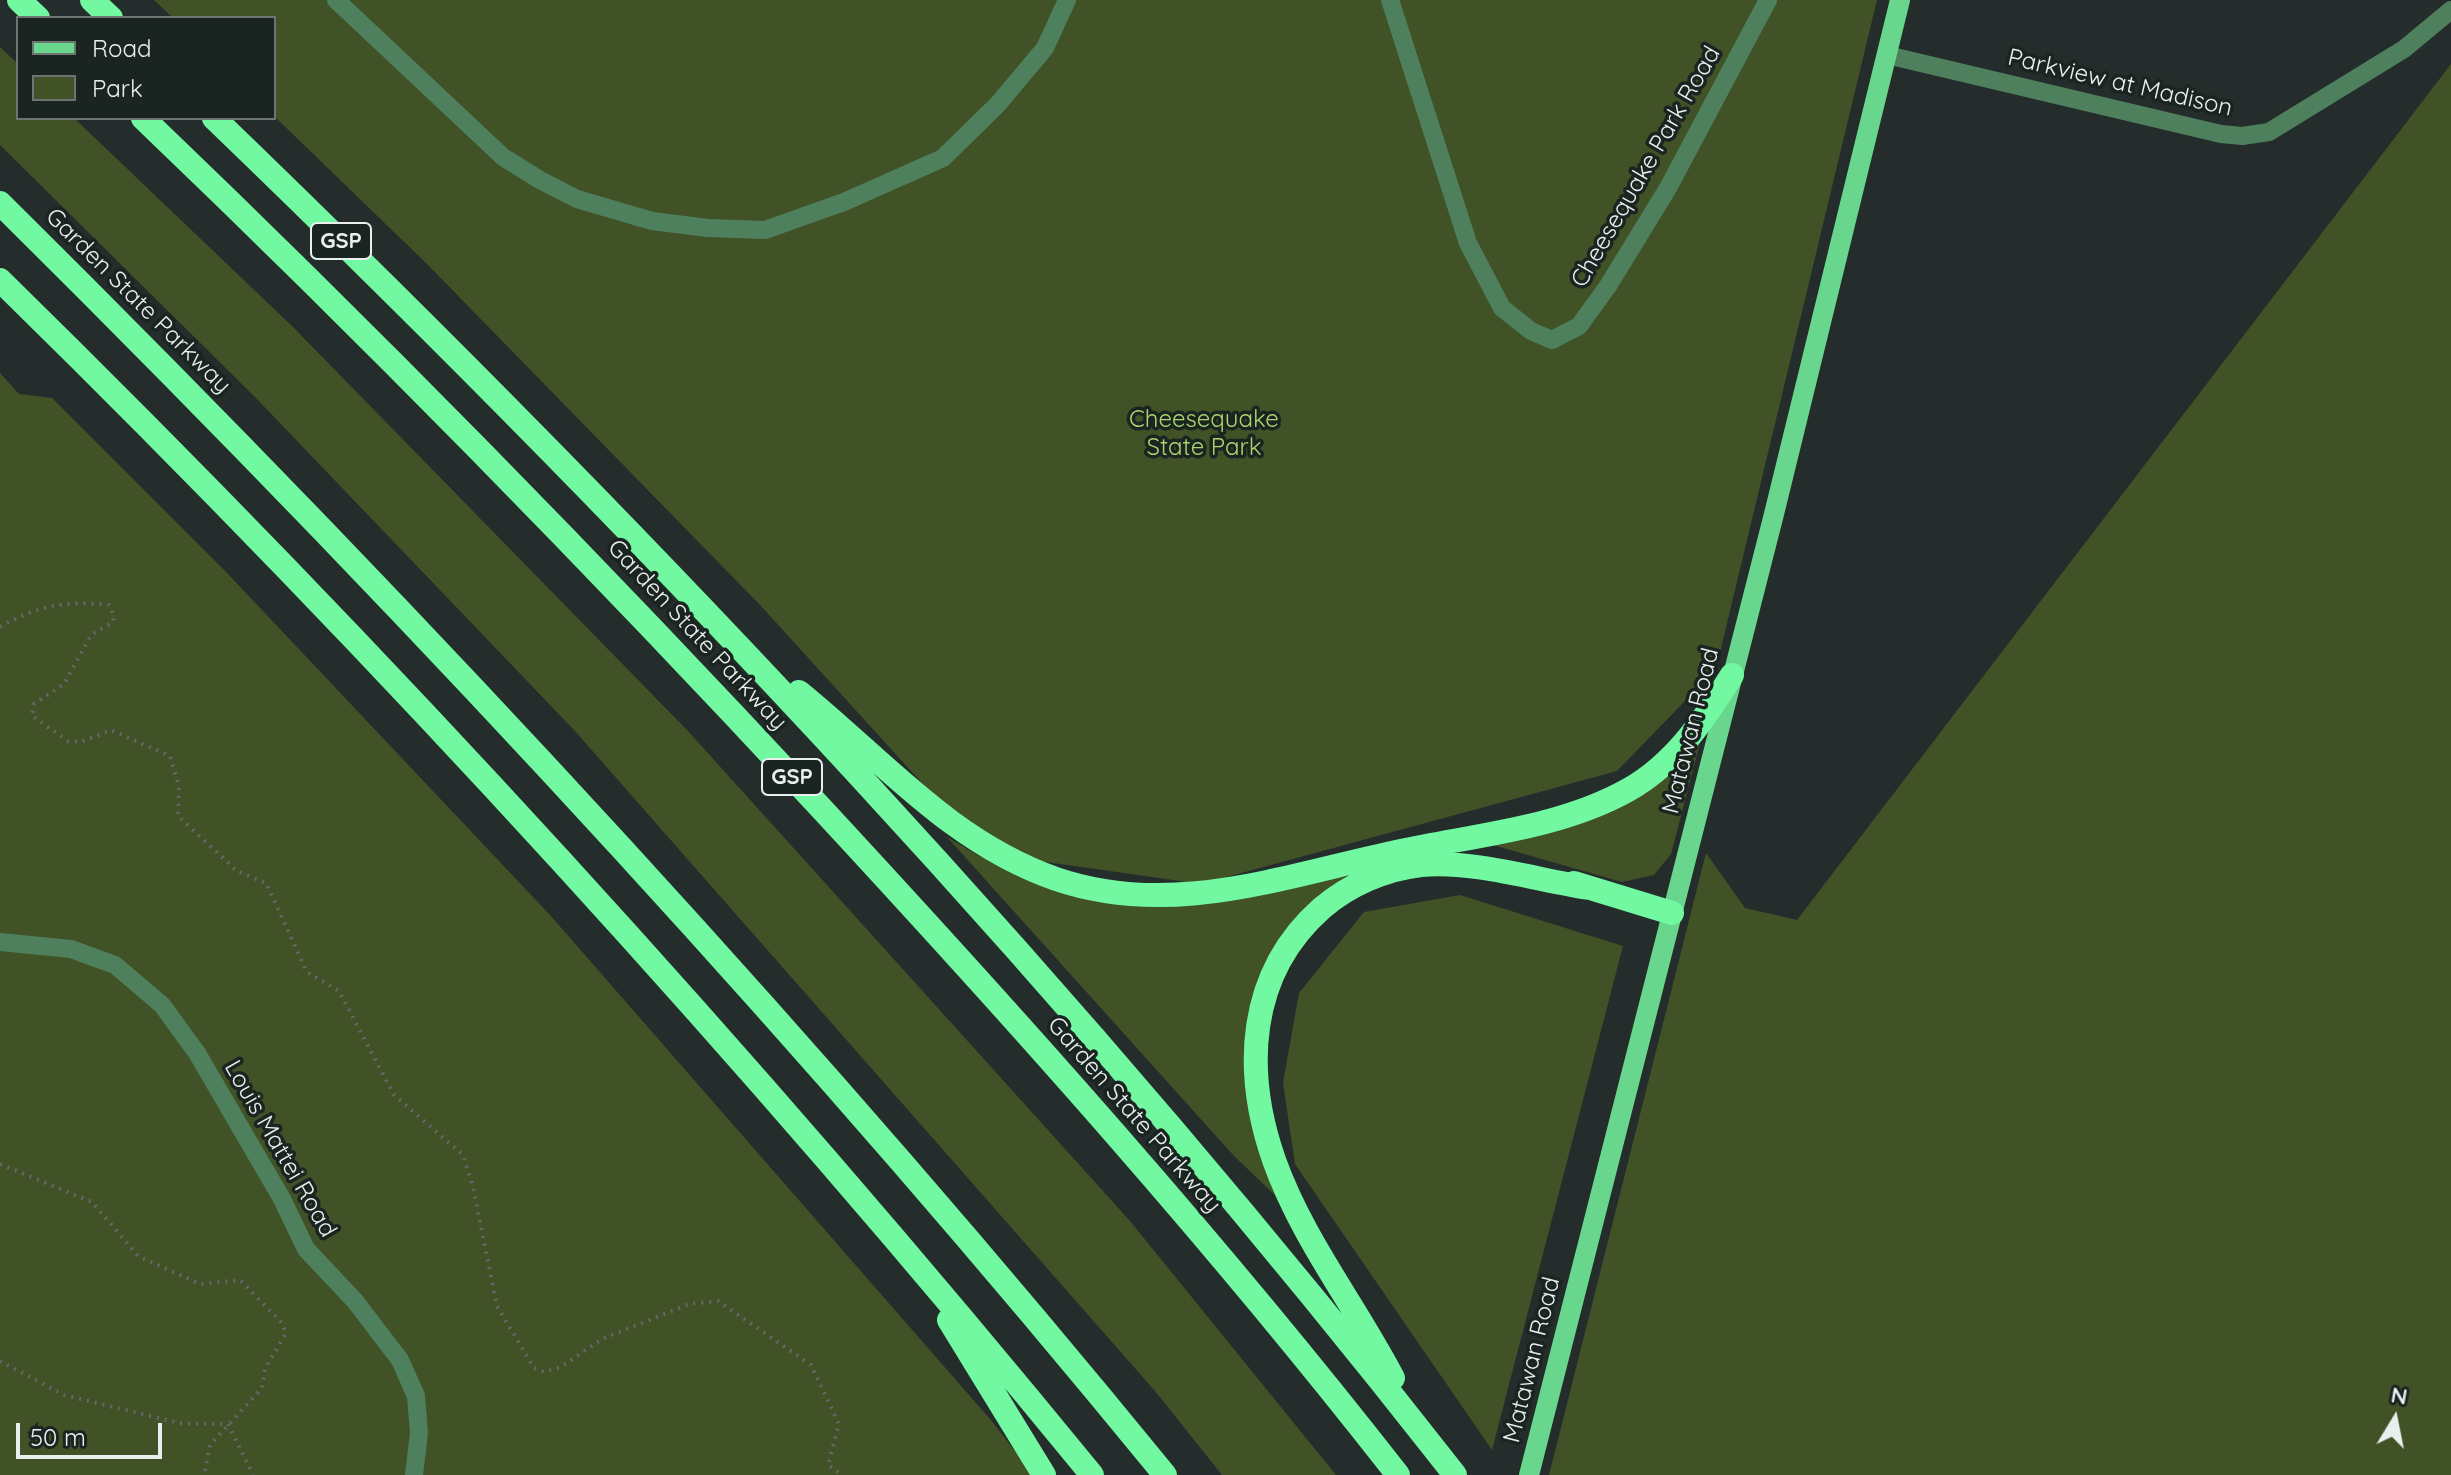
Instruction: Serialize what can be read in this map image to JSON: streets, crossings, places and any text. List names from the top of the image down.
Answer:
{
  "streets": {
    "highway": ["GSP", "Garden State Parkway"],
    "main road": ["Matawan Road"],
    "street": ["Parkview at Madison", "Cheesequake Park Road", "Louis Mattei Road"]
  },
  "crossings": [
    ["Parkview at Madison", "Matawan Road"]
  ],
  "parks": ["Cheesequake State Park"],
  "legend": ["Road", "Park"],
  "scale_bar": "50 m",
  "north": "top"
}
